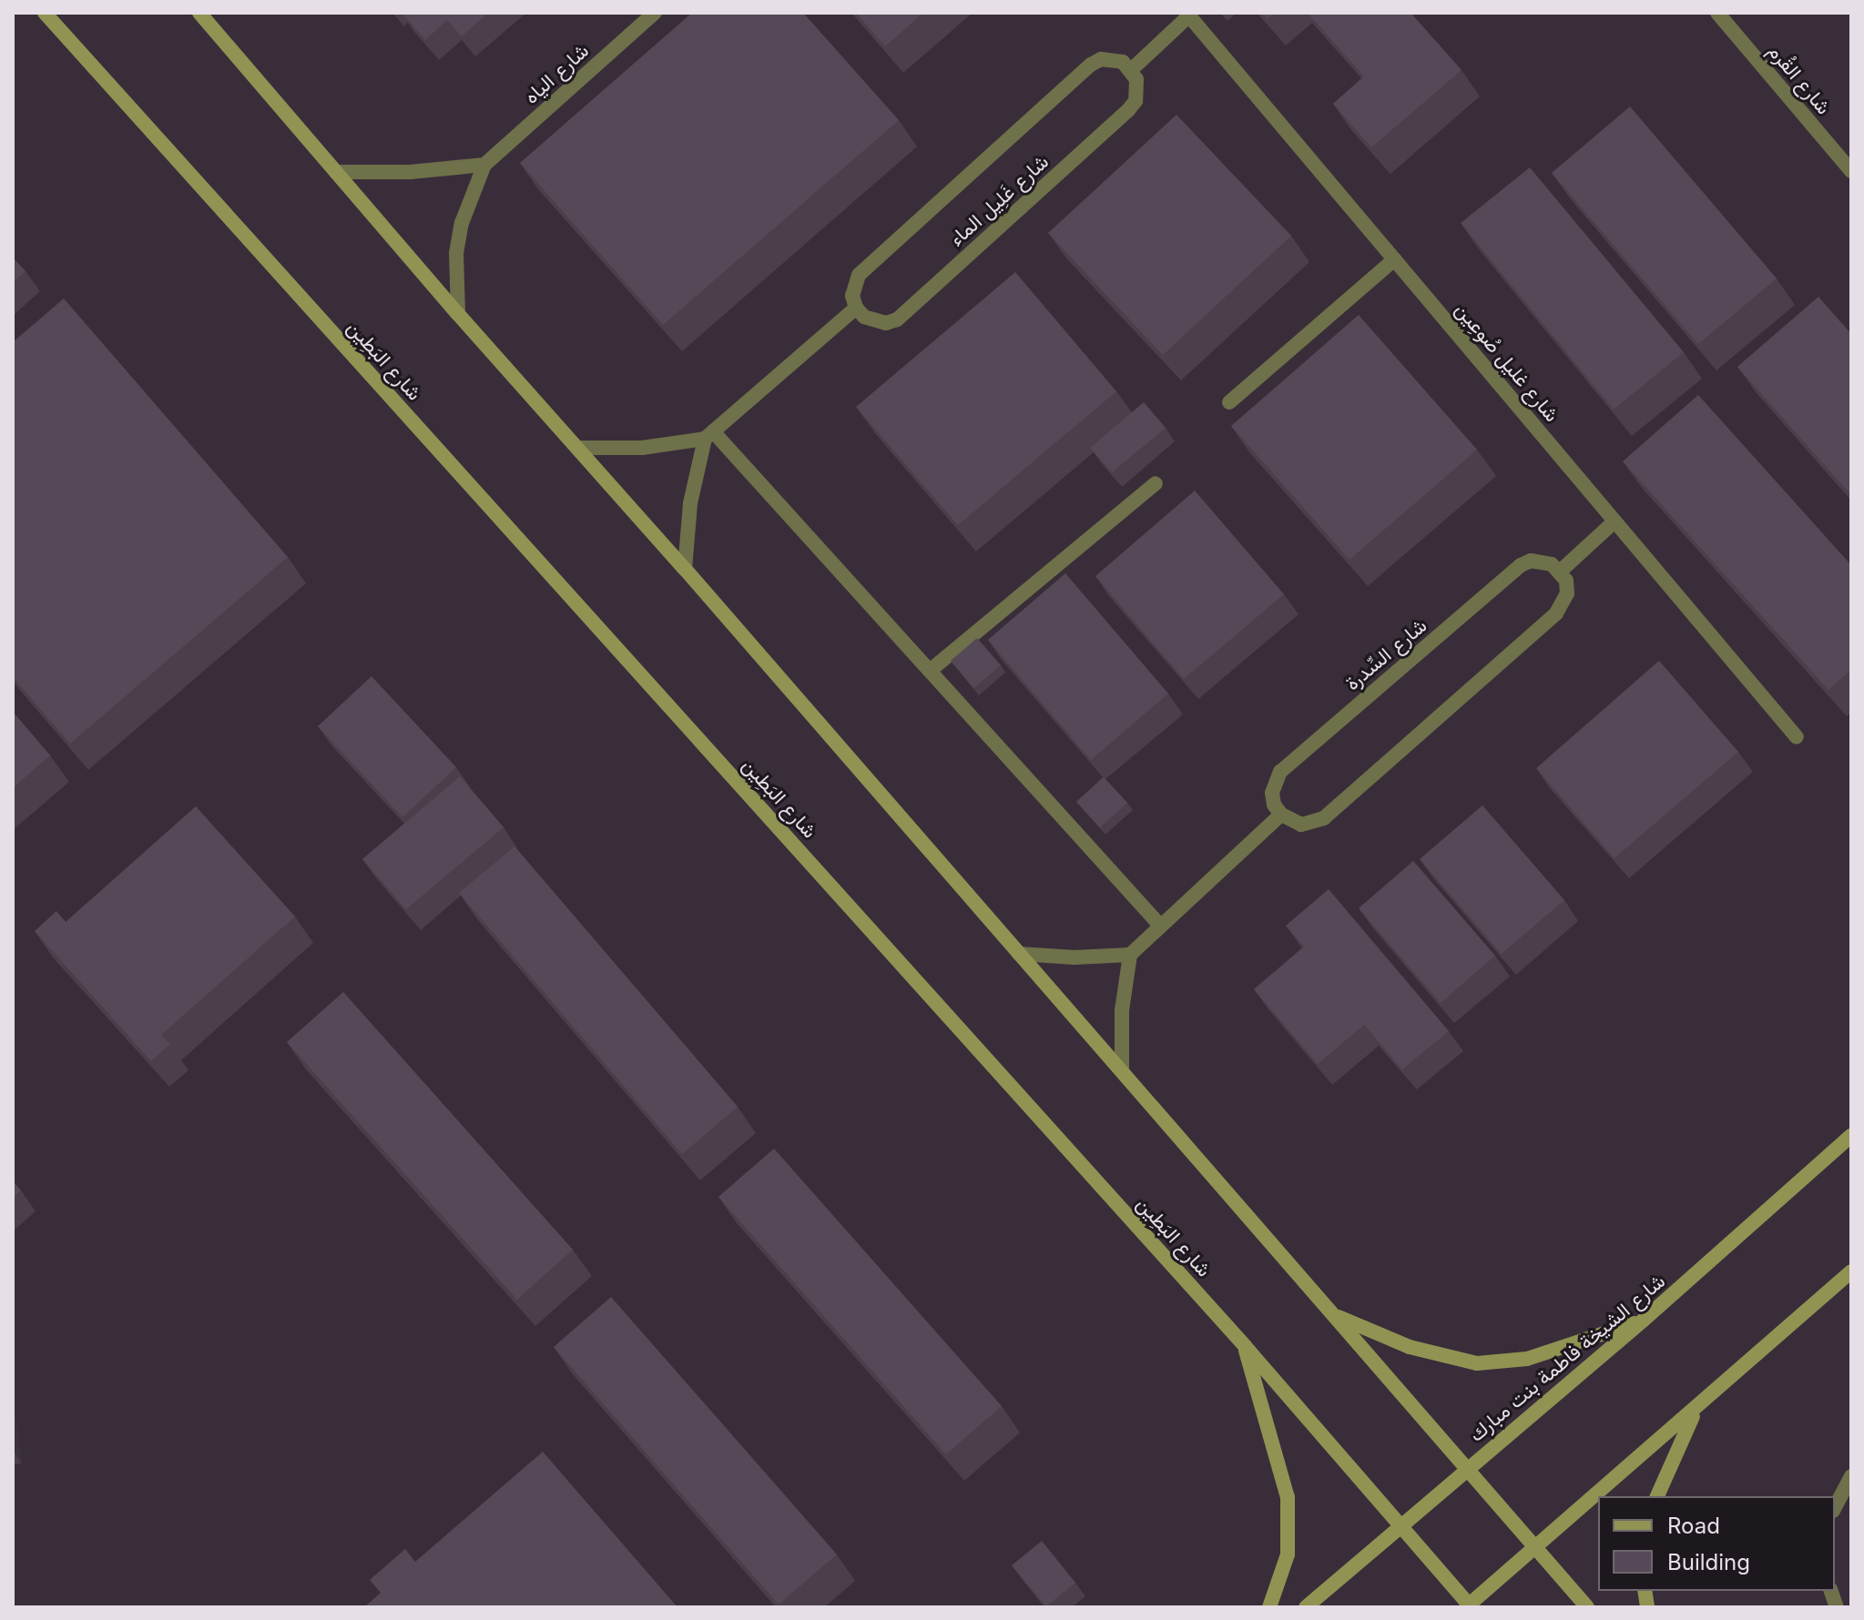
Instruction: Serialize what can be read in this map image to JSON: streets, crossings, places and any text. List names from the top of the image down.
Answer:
{
  "streets": {
    "main road": ["شارع البَطِين", "شارع الشيخة فاطمة بنت مبارك"],
    "street": [
      "شارع الياه",
      "شارع القُرم",
      "شارع غَلِيل الماء",
      "شارع غليل صُوعِين",
      "شارع السِّدرة"
    ]
  },
  "crossings": [
    ["شارع البَطِين", "شارع الشيخة فاطمة بنت مبارك"]
  ],
  "legend": ["Road", "Building"]
}
